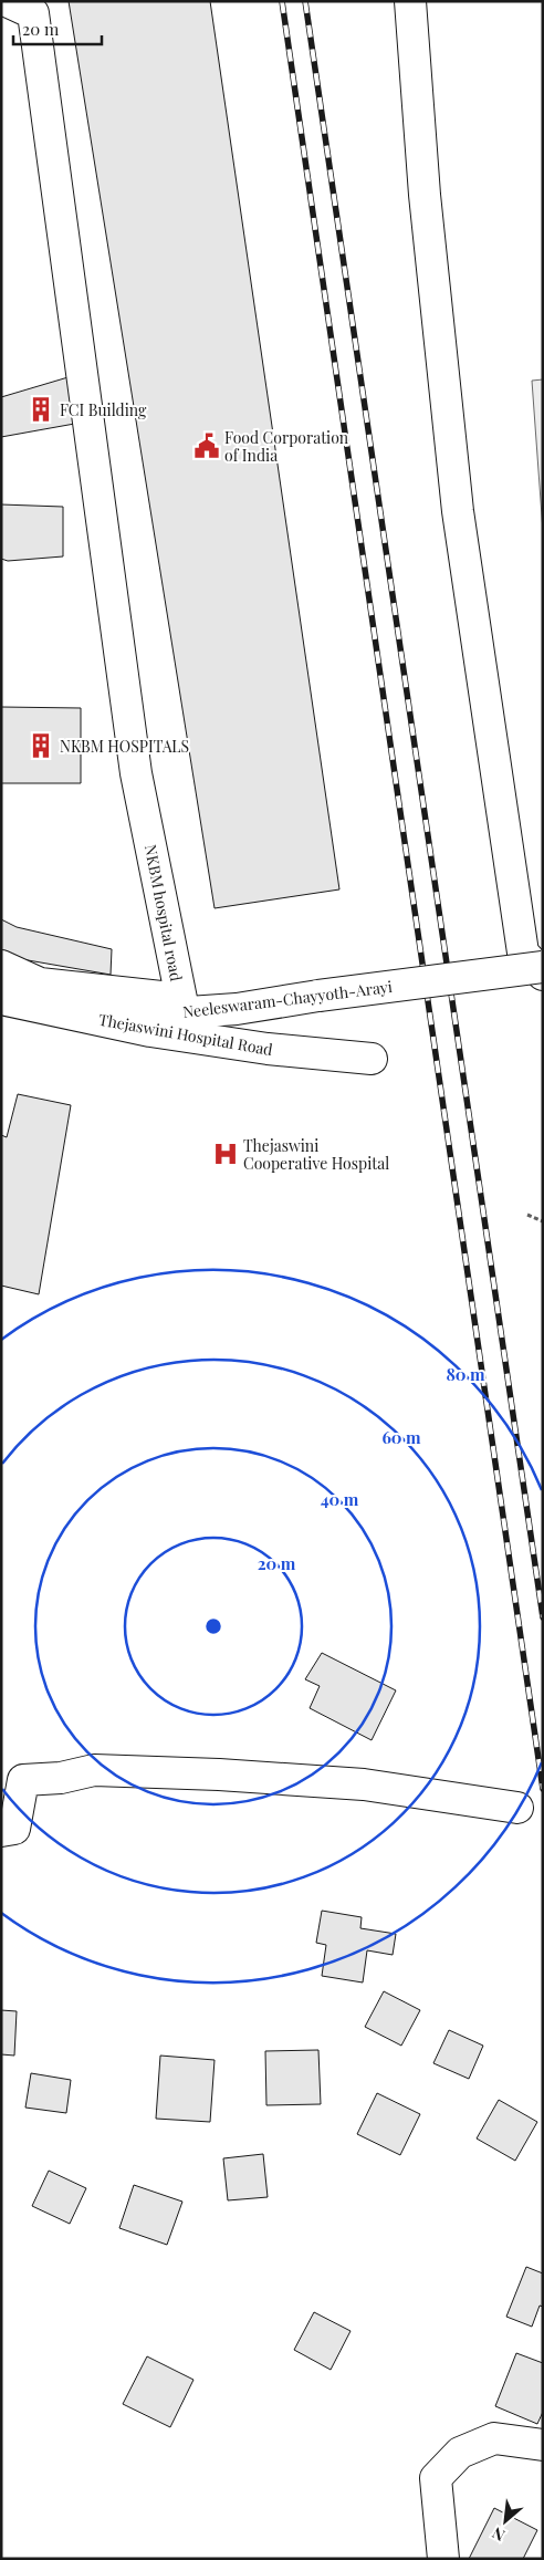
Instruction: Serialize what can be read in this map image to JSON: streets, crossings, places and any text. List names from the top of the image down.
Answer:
{
  "streets": {
    "street": ["NKBM hospital road", "Neeleswaram-Chayyoth-Arayi", "Thejaswini Hospital Road"]
  },
  "places": {
    "building": ["FCI Building", "NKBM HOSPITALS"],
    "public building": ["Food Corporation of India"],
    "hospital": ["Thejaswini Cooperative Hospital"]
  },
  "scale_bar": "20 m",
  "north": "bottom left",
  "rings": [
    "80 m",
    "60 m",
    "40 m",
    "20 m"
  ]
}
